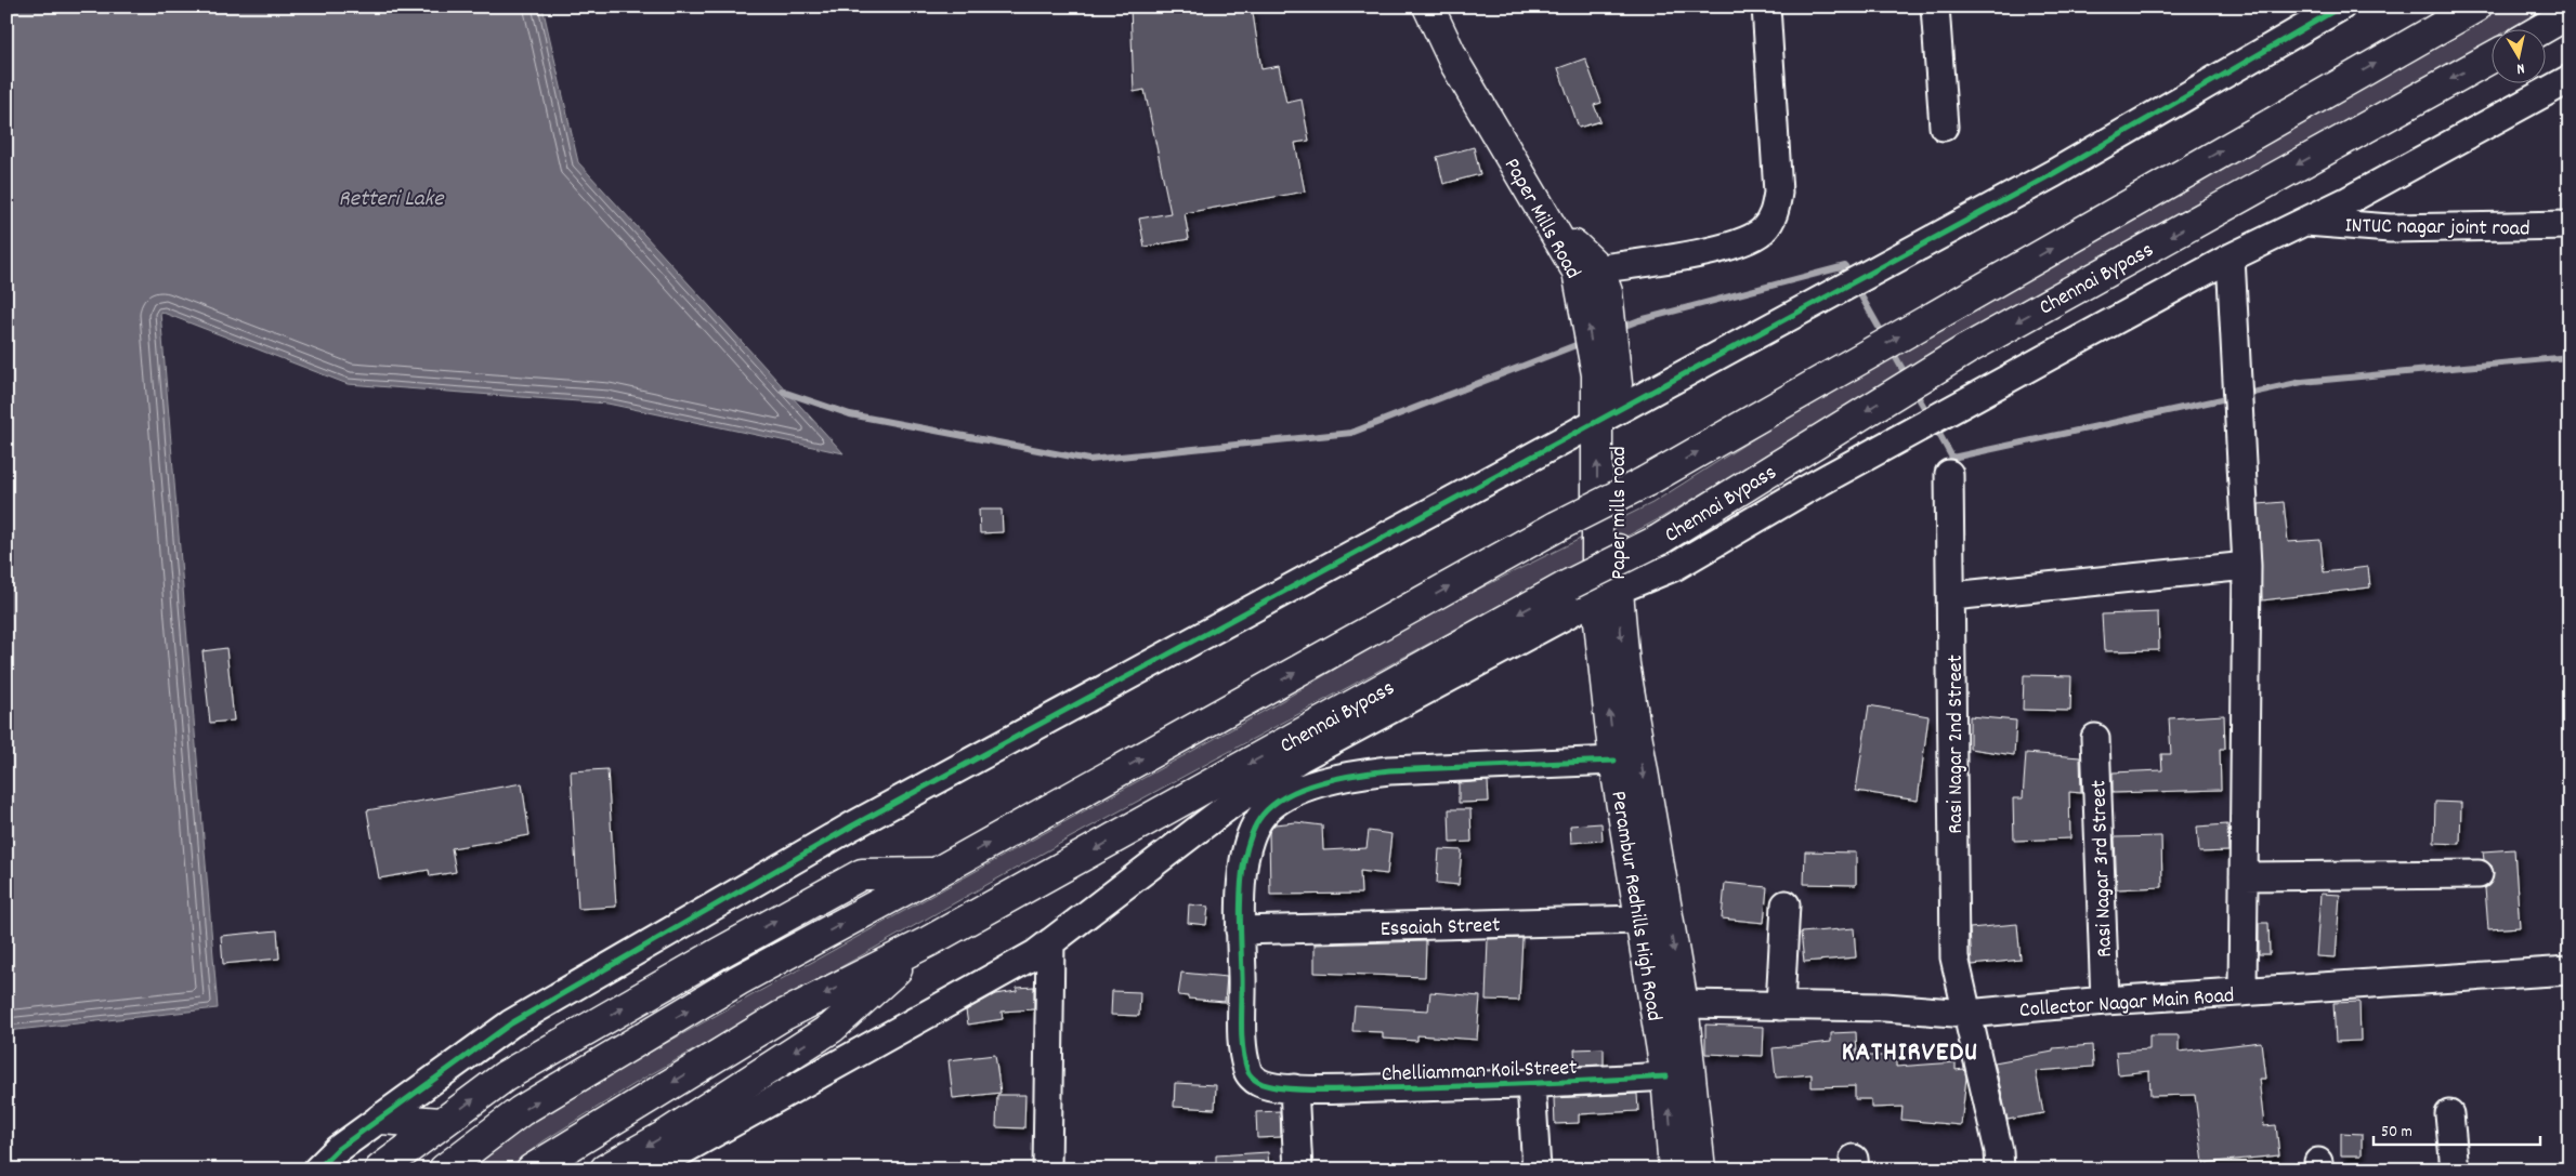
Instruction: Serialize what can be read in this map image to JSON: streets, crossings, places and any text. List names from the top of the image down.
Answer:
{
  "streets": {
    "main road": [
      "Paper Mills Road",
      "Chennai Bypass",
      "Paper mills road",
      "Perambur Redhills High Road"
    ],
    "street": [
      "INTUC nagar joint road",
      "Rasi Nagar 2nd Street",
      "Rasi Nagar 3rd Street",
      "Essaiah Street",
      "Collector Nagar Main Road",
      "Chelliamman Koil Street"
    ]
  },
  "crossings": [
    ["Paper Mills Road", "Paper mills road"],
    ["Paper Mills Road", "Perambur Redhills High Road"],
    ["Paper mills road", "Perambur Redhills High Road"],
    ["Rasi Nagar 2nd Street", "Collector Nagar Main Road"],
    ["Rasi Nagar 3rd Street", "Collector Nagar Main Road"],
    ["Perambur Redhills High Road", "Essaiah Street"],
    ["Perambur Redhills High Road", "Collector Nagar Main Road"],
    ["Perambur Redhills High Road", "Chelliamman Koil Street"],
    ["Essaiah Street", "Chelliamman Koil Street"]
  ],
  "one_way": ["Paper mills road"],
  "districts": ["KATHIRVEDU"],
  "water": ["Retteri Lake"],
  "scale_bar": "50 m",
  "north": "bottom"
}
